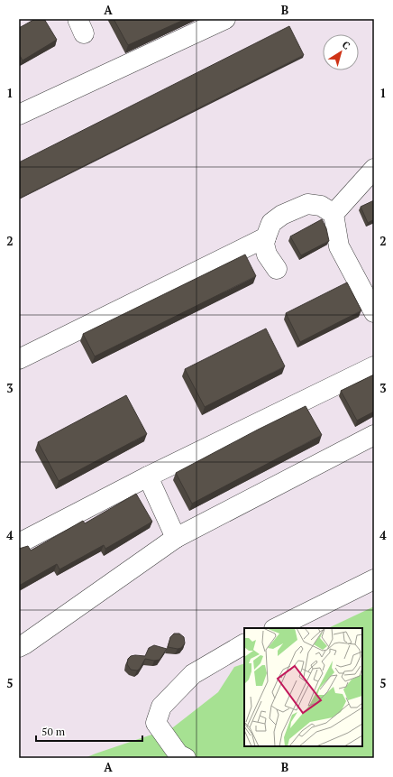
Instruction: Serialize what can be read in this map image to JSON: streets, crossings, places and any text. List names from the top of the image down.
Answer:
{
  "scale_bar": "50 m",
  "north": "top right",
  "grid": {
    "columns": ["A", "B"],
    "rows": [
      "1",
      "2",
      "3",
      "4",
      "5"
    ]
  }
}
